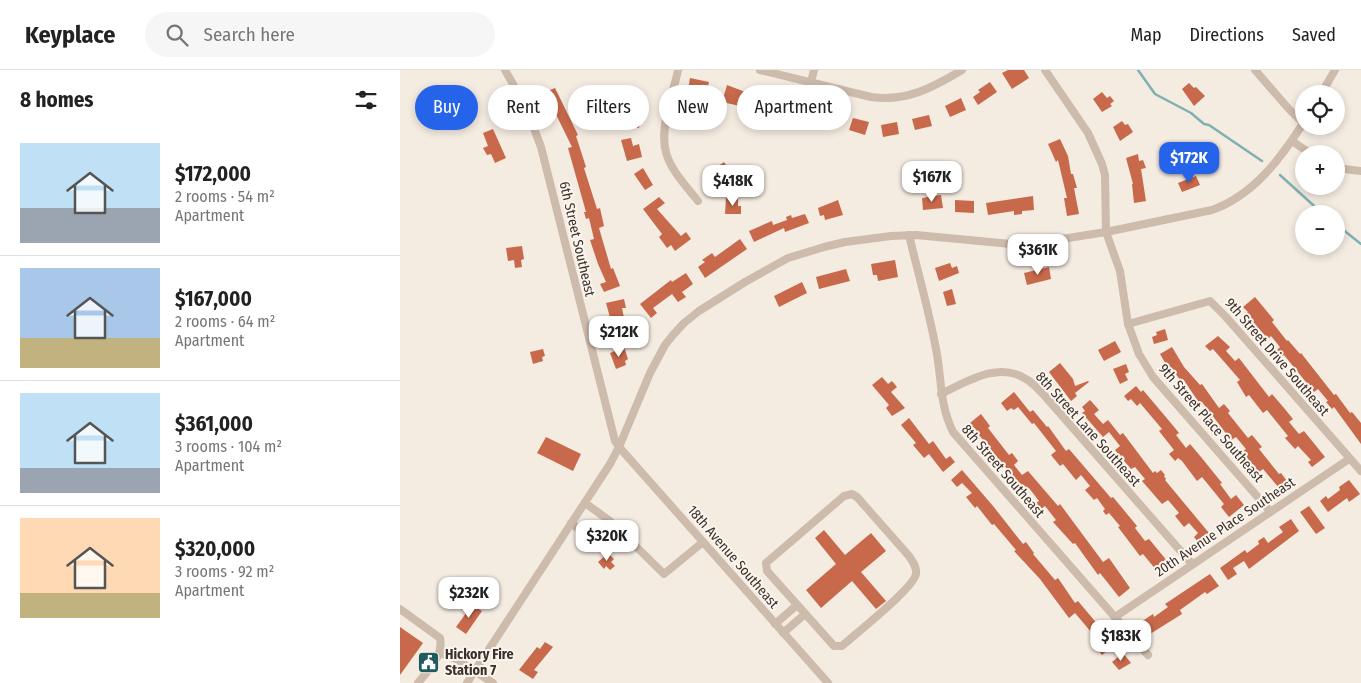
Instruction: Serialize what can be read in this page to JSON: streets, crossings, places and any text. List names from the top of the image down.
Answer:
{
  "streets": {
    "street": [
      "6th Street Southeast",
      "9th Street Drive Southeast",
      "9th Street Place Southeast",
      "8th Street Lane Southeast",
      "8th Street Southeast",
      "20th Avenue Place Southeast",
      "18th Avenue Southeast"
    ]
  },
  "crossings": [
    ["6th Street Southeast", "18th Avenue Southeast"],
    ["9th Street Drive Southeast", "9th Street Place Southeast"],
    ["9th Street Drive Southeast", "20th Avenue Place Southeast"],
    ["9th Street Place Southeast", "20th Avenue Place Southeast"],
    ["8th Street Lane Southeast", "8th Street Southeast"],
    ["8th Street Lane Southeast", "20th Avenue Place Southeast"],
    ["8th Street Southeast", "20th Avenue Place Southeast"]
  ],
  "places": {
    "public building": ["Hickory Fire Station 7"]
  },
  "page": {
    "header": "Keyplace",
    "search": "Search here",
    "nav": ["Map", "Directions", "Saved"],
    "heading": "8 homes",
    "map_buttons": ["+", "−"],
    "chip": [
      "Buy",
      "Rent",
      "Filters",
      "New",
      "Apartment"
    ],
    "list": [
      {
        "name": "$172,000",
        "note": "2 rooms · 54 m² · Apartment"
      },
      {
        "name": "$167,000",
        "note": "2 rooms · 64 m² · Apartment"
      },
      {
        "name": "$361,000",
        "note": "3 rooms · 104 m² · Apartment"
      },
      {
        "name": "$320,000",
        "note": "3 rooms · 92 m² · Apartment"
      }
    ],
    "price": [
      "$172K",
      "$167K",
      "$418K",
      "$361K",
      "$212K",
      "$320K",
      "$232K",
      "$183K"
    ]
  }
}
